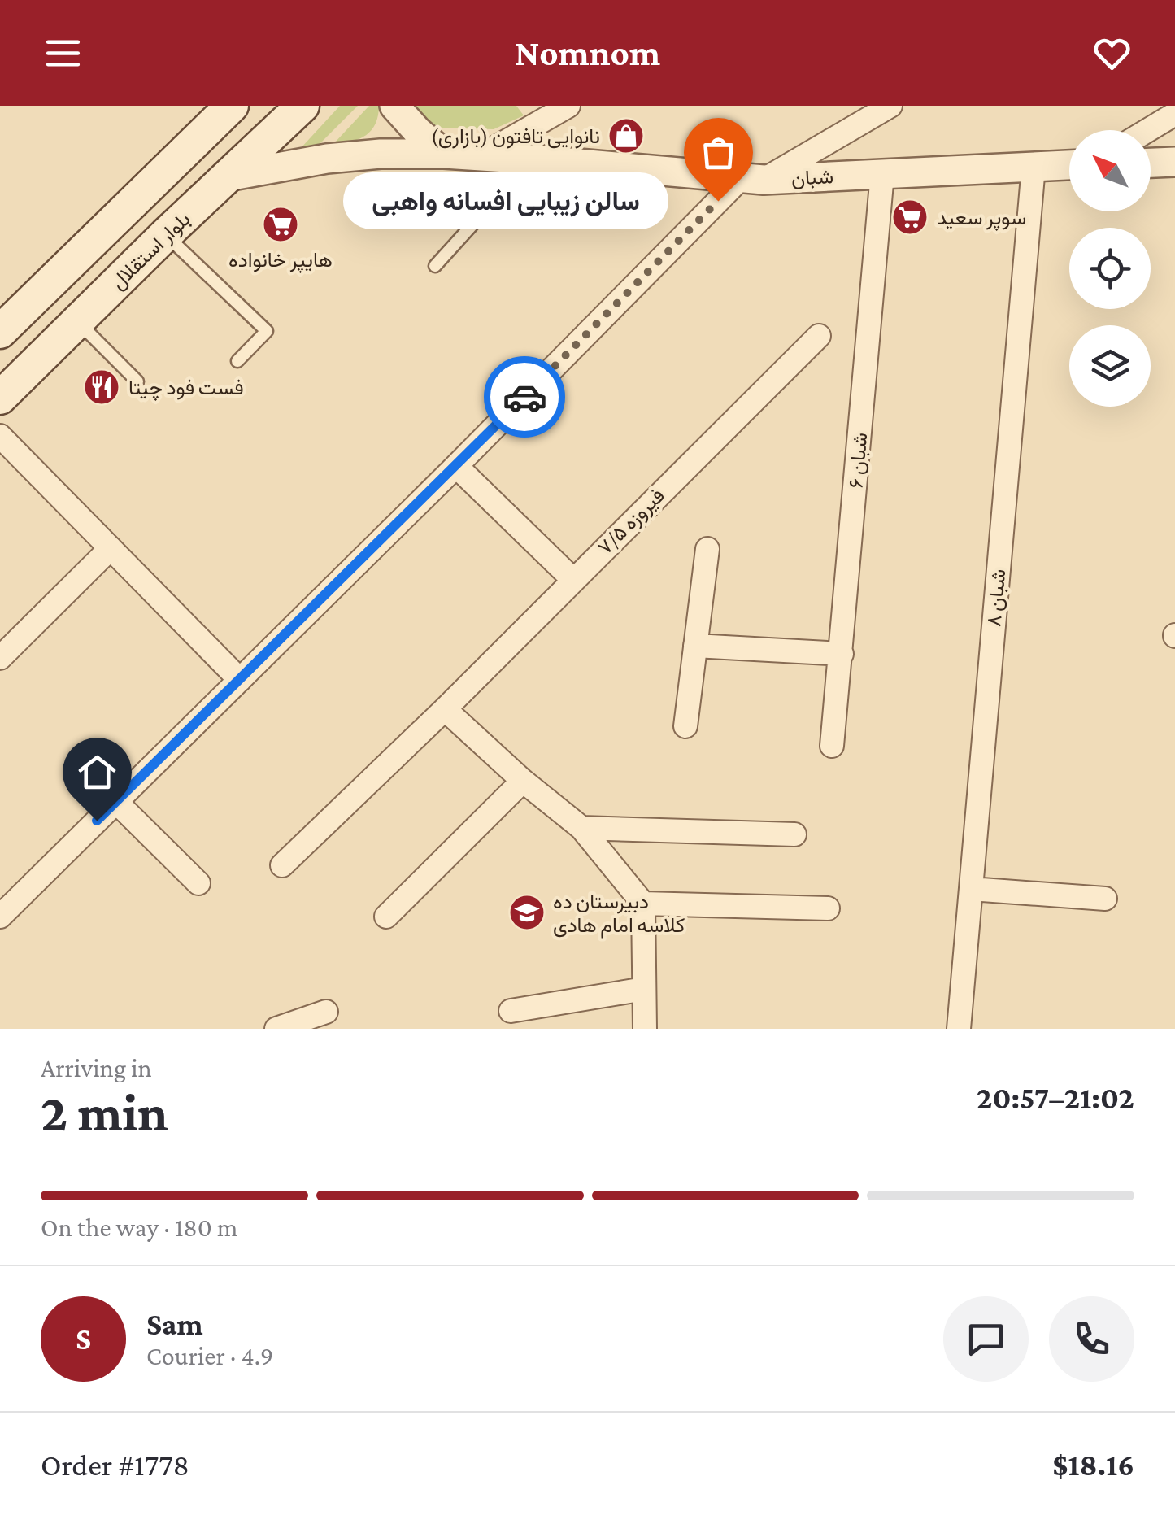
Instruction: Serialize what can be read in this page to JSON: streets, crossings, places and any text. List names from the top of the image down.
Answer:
{
  "streets": {
    "main road": ["بلوار استقلال"],
    "street": [
      "شبان",
      "۶ شبان",
      "۷/۵ فیروزه",
      "۸ شبان"
    ]
  },
  "crossings": [
    ["شبان", "بلوار استقلال"],
    ["شبان", "۶ شبان"],
    ["شبان", "۸ شبان"]
  ],
  "places": {
    "shop": ["نانوایی تافتون (بازاری)"],
    "other": ["سالن زیبایی افسانه واهبی"],
    "supermarket": ["سوپر سعید", "هایپر خانواده"],
    "restaurant": ["فست فود چیتا"],
    "school or university": ["دبیرستان ده کلاسه امام هادی"]
  },
  "north": "top left",
  "page": {
    "header": "Nomnom",
    "bubble": "سالن زیبایی افسانه واهبی",
    "heading": ["2 min", "Arriving in", "20:57–21:02"],
    "panel": [
      "Sam",
      "Courier · 4.9",
      "Order #1778",
      "$18.16"
    ],
    "bar": "On the way · 180 m",
    "round": "S"
  }
}
